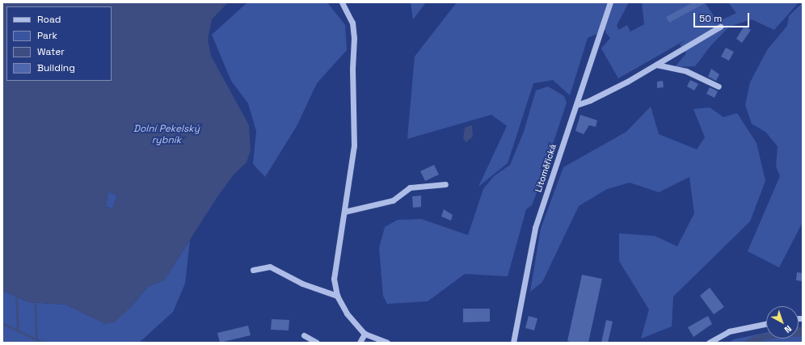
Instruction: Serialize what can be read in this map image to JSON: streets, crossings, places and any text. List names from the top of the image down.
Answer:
{
  "streets": {
    "street": ["Litoměřická"]
  },
  "water": ["Dolní Pekelský rybník"],
  "legend": [
    "Road",
    "Park",
    "Water",
    "Building"
  ],
  "scale_bar": "50 m",
  "north": "bottom right"
}
